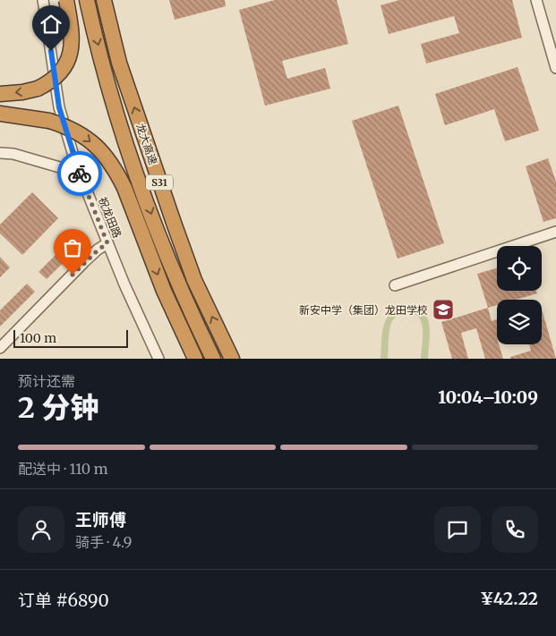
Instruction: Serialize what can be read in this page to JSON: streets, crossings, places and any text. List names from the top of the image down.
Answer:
{
  "streets": {
    "highway": ["龙大高速", "S31"],
    "street": ["祝龙田路"]
  },
  "places": {
    "school or university": ["新安中学（集团）龙田学校"]
  },
  "scale_bar": "100 m",
  "page": {
    "scale": "100 m",
    "heading": ["2 分钟", "预计还需", "10:04–10:09"],
    "panel": [
      "王师傅",
      "骑手 · 4.9",
      "订单 #6890",
      "¥42.22"
    ],
    "bar": "配送中 · 110 m"
  }
}
